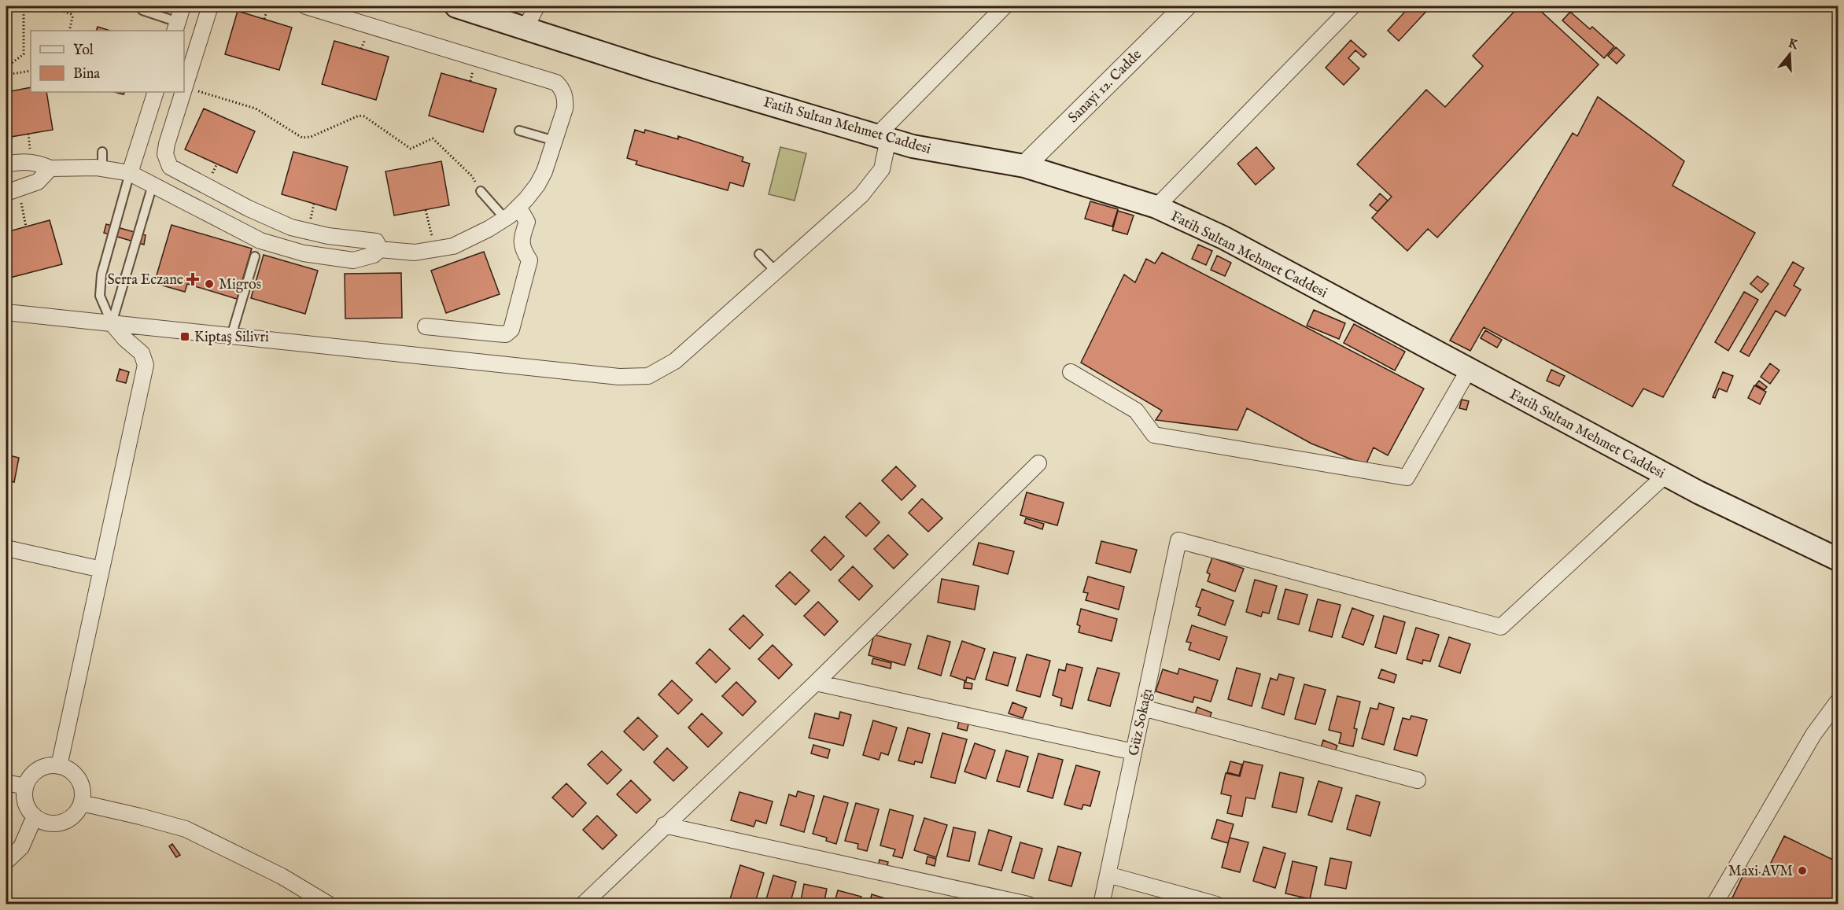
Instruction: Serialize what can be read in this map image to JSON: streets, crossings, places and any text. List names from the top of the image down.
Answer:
{
  "streets": {
    "main road": ["Fatih Sultan Mehmet Caddesi"],
    "street": ["Sanayi 12. Cadde", "Güz Sokağı"]
  },
  "crossings": [
    ["Sanayi 12. Cadde", "Fatih Sultan Mehmet Caddesi"],
    ["Fatih Sultan Mehmet Caddesi", "Güz Sokağı"]
  ],
  "places": {
    "health": ["Serra Eczane"],
    "other": ["Migros", "Maxi AVM"],
    "transit": ["Kiptaş Silivri"]
  },
  "legend": ["Yol", "Bina"],
  "north": "top"
}
